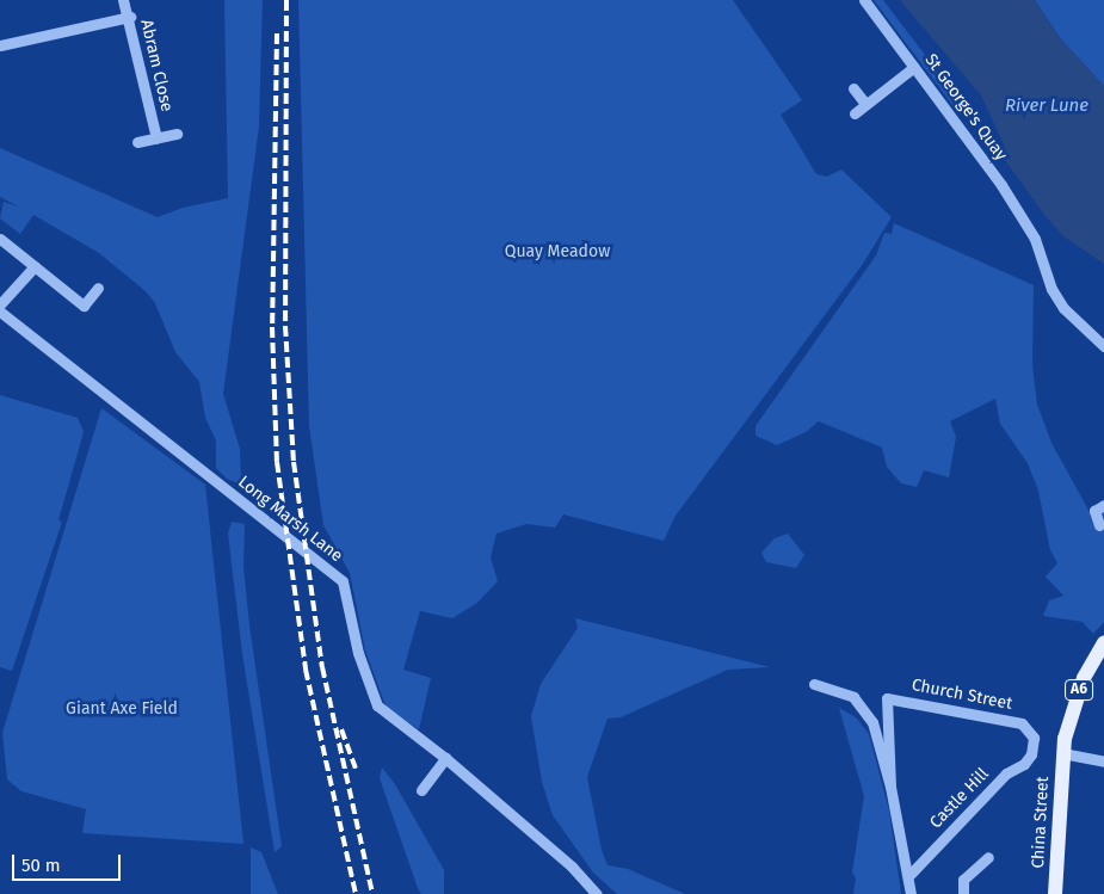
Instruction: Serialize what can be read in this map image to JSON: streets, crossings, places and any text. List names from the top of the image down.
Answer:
{
  "streets": {
    "main road": ["A6", "China Street"],
    "street": [
      "Abram Close",
      "St George's Quay",
      "Long Marsh Lane",
      "Church Street",
      "Castle Hill"
    ]
  },
  "crossings": [
    ["A6", "China Street"],
    ["Church Street", "Castle Hill"]
  ],
  "water": ["River Lune"],
  "parks": ["Quay Meadow", "Giant Axe Field"],
  "scale_bar": "50 m"
}
